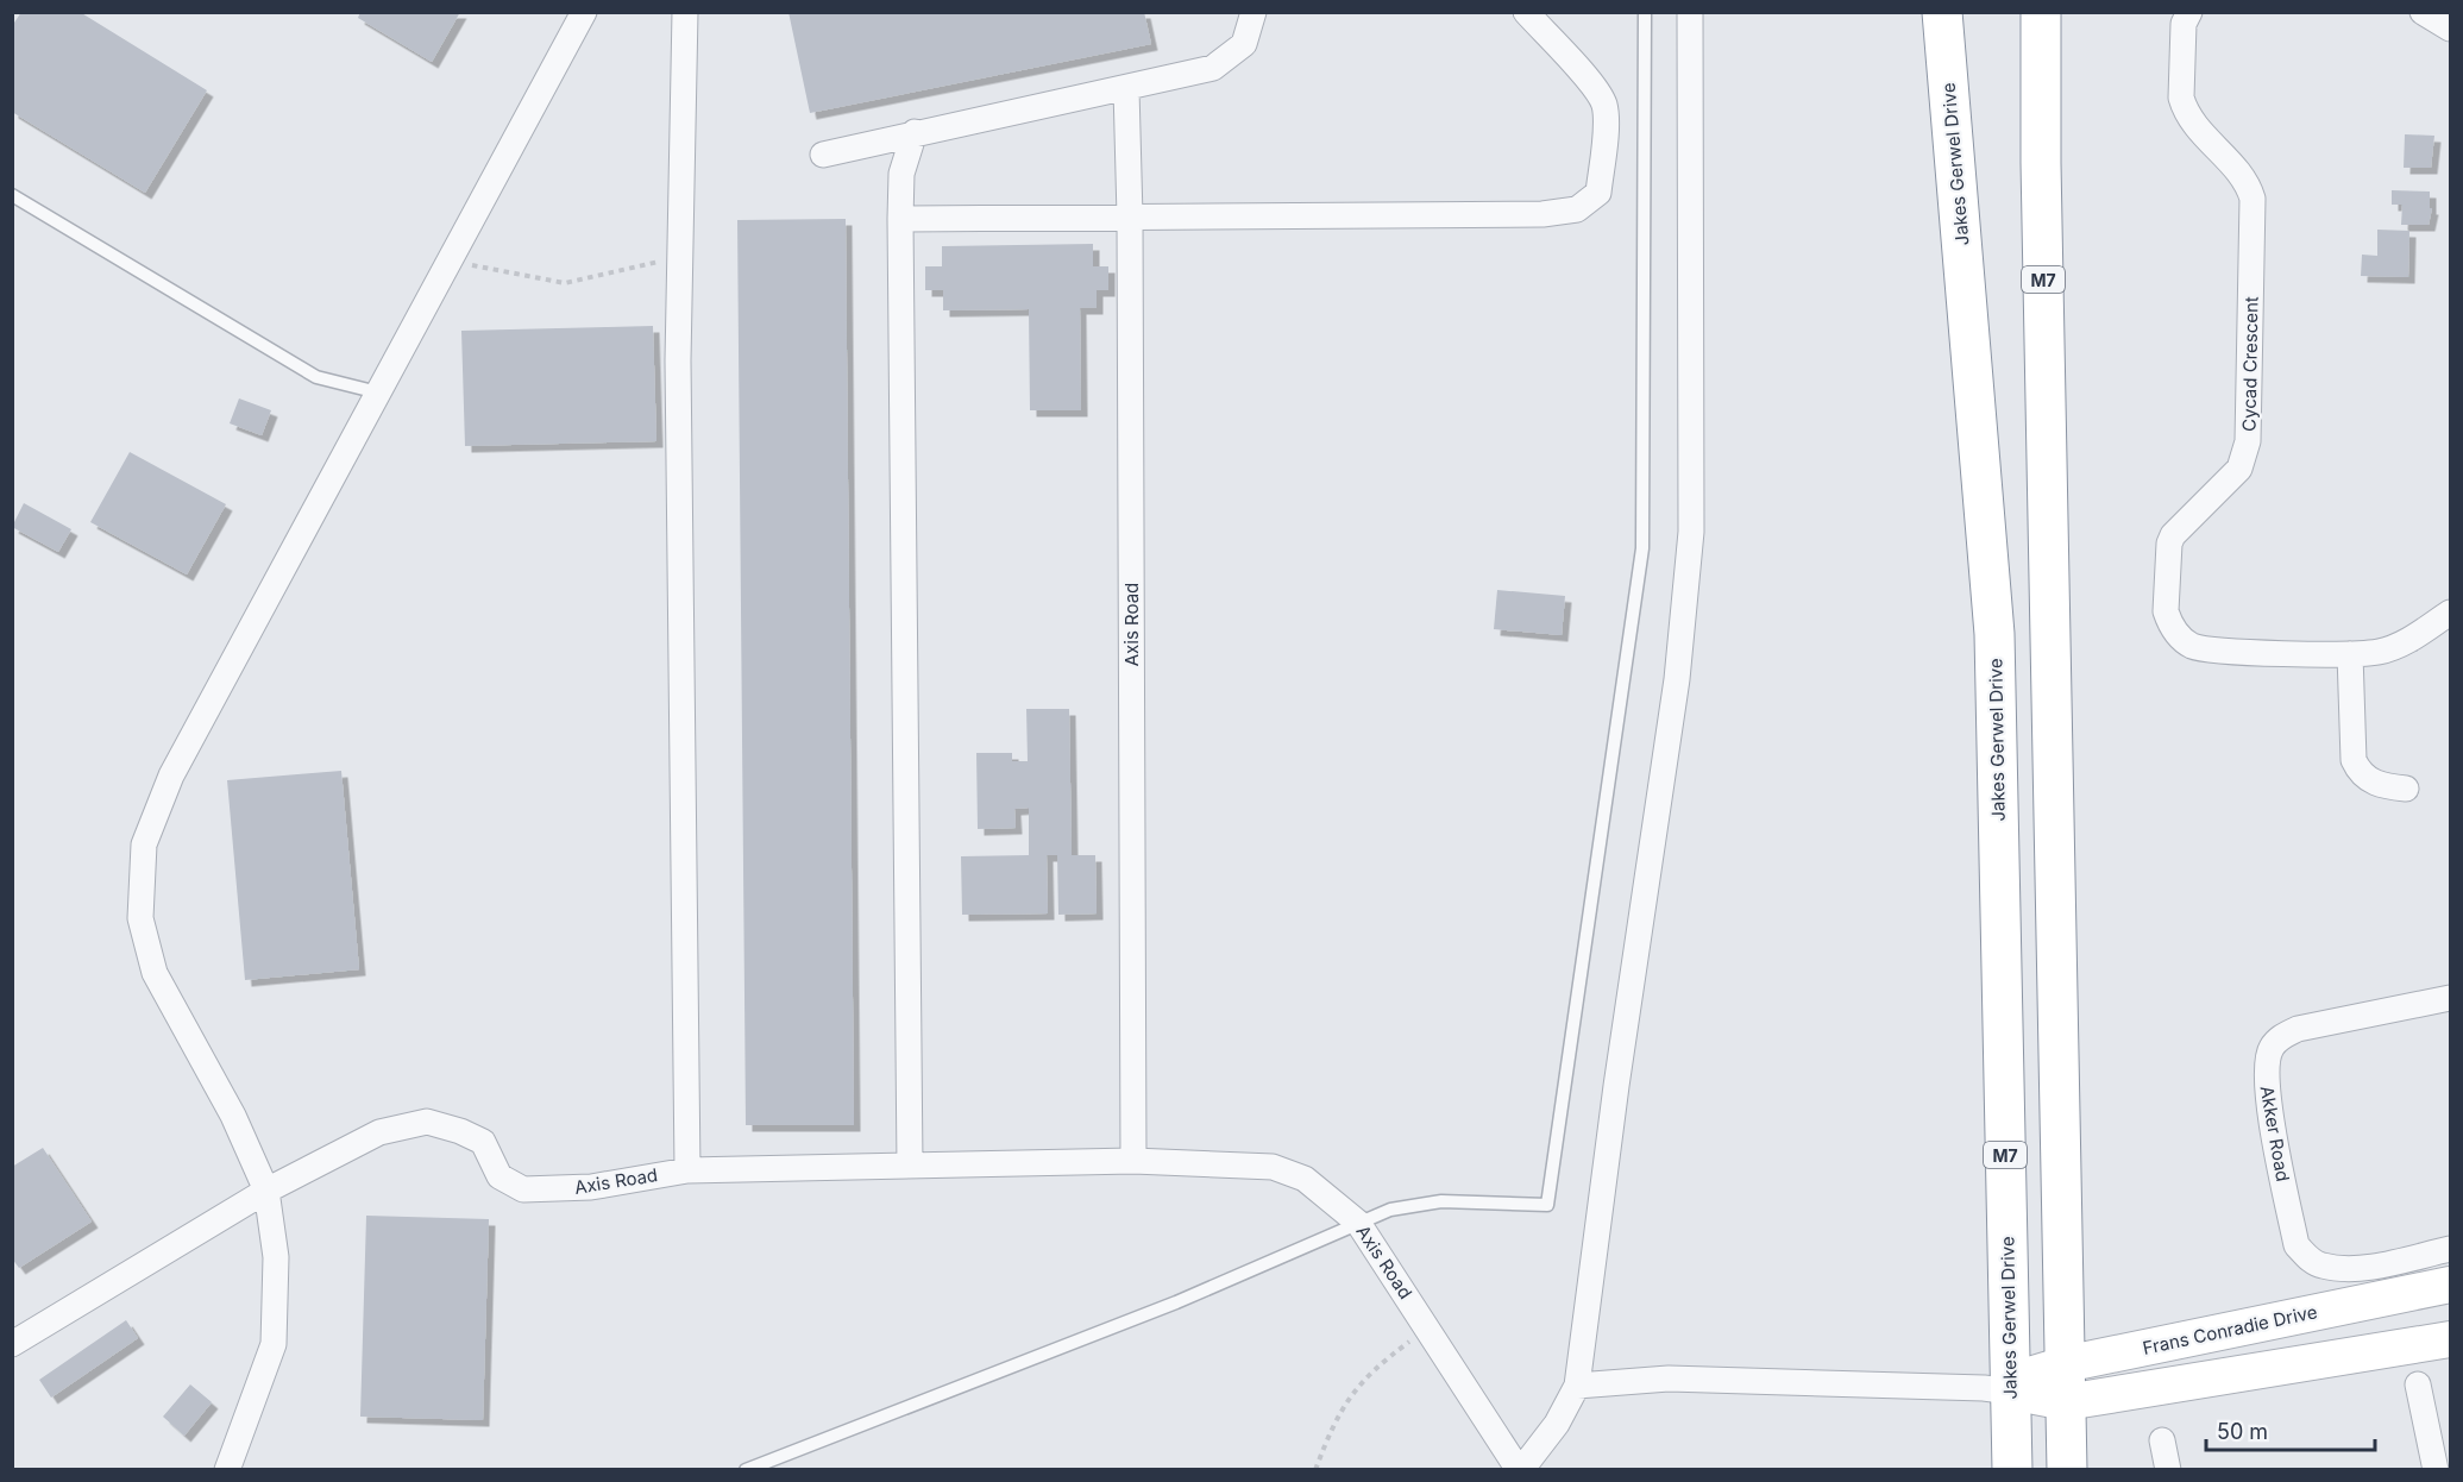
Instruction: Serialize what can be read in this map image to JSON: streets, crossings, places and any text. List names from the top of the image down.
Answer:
{
  "streets": {
    "highway": ["Jakes Gerwel Drive", "M7"],
    "main road": ["Frans Conradie Drive"],
    "street": ["Cycad Crescent", "Axis Road", "Akker Road"]
  },
  "crossings": [
    ["Jakes Gerwel Drive", "Frans Conradie Drive"],
    ["M7", "Frans Conradie Drive"]
  ],
  "scale_bar": "50 m"
}
